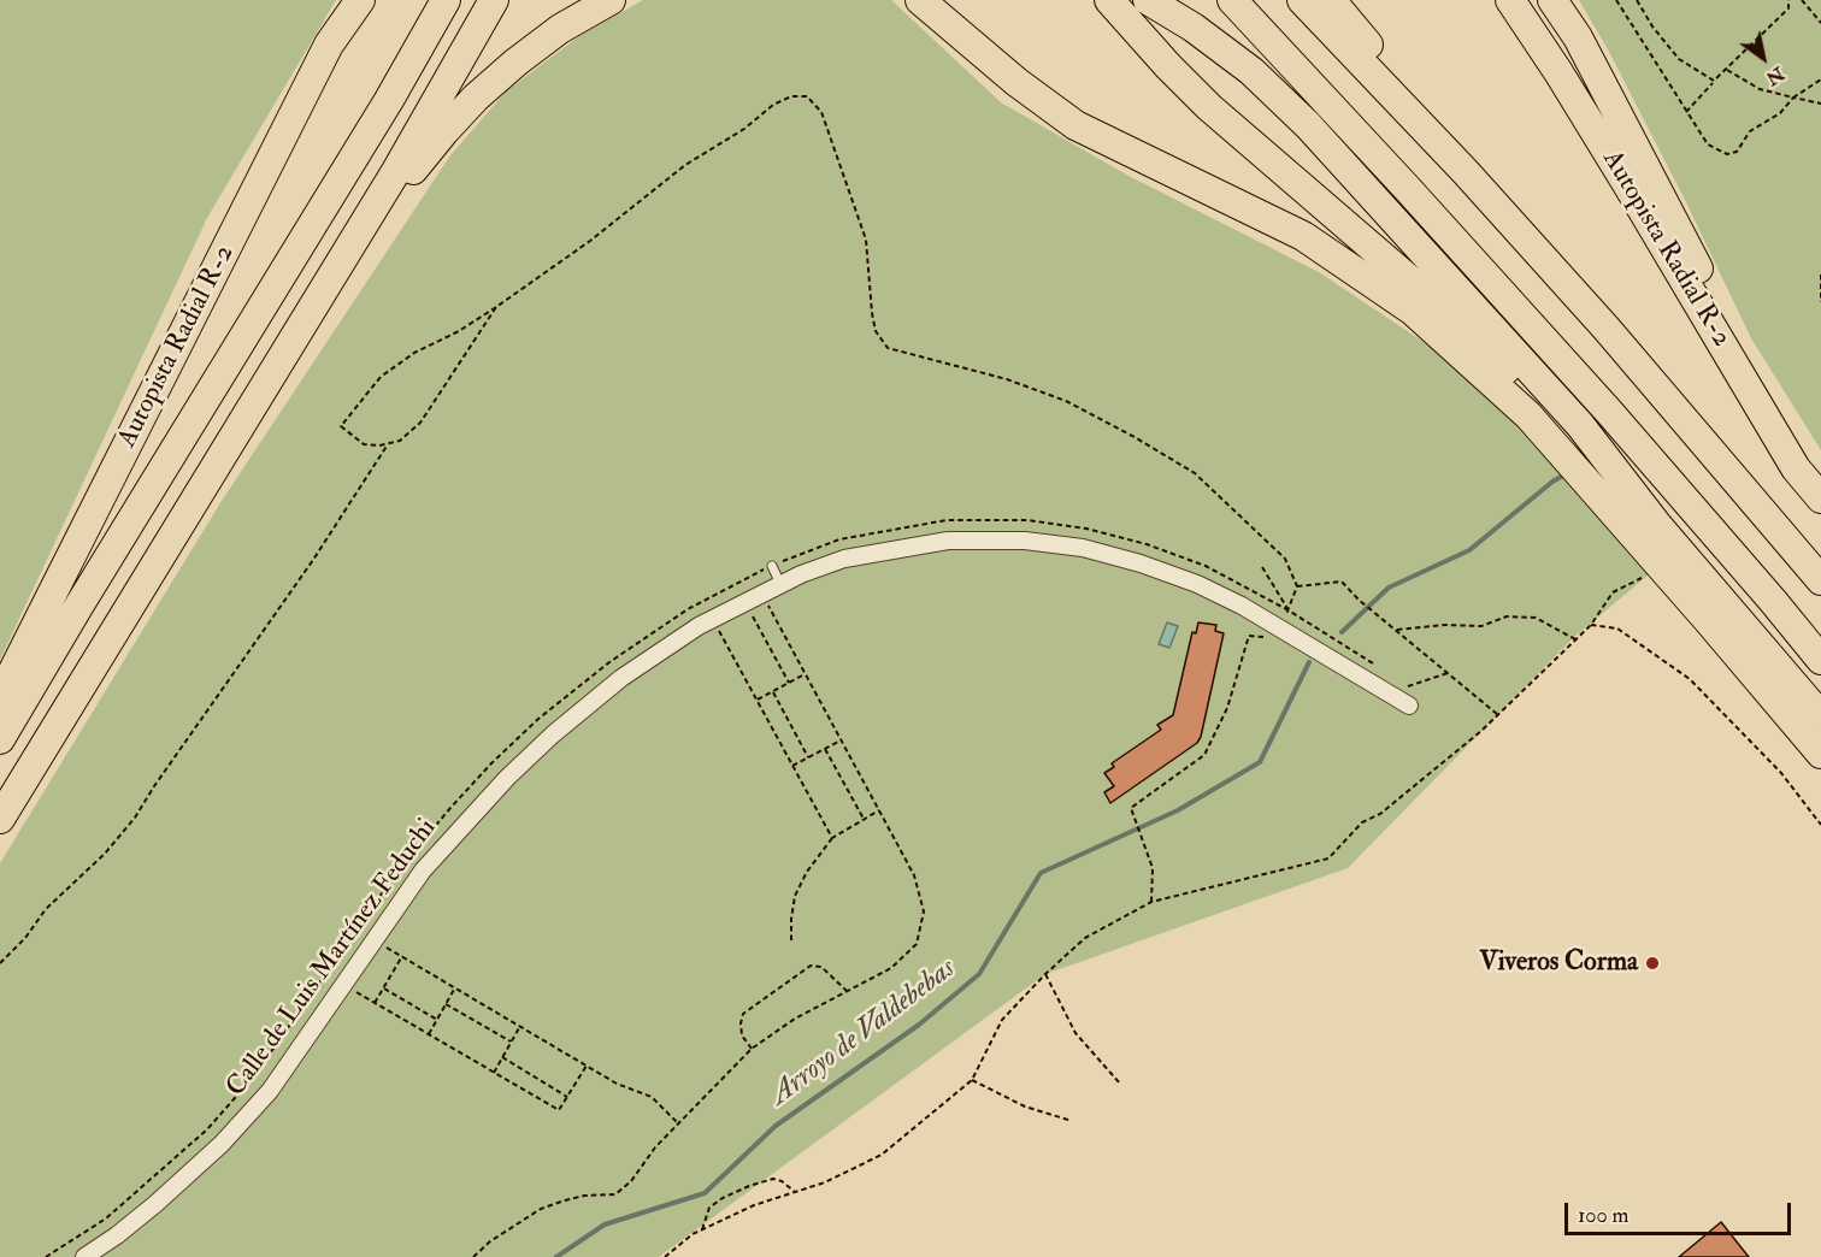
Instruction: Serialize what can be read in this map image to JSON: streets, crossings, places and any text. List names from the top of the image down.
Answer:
{
  "streets": {
    "highway": ["Autopista Radial R-2"],
    "street": ["Calle de Luis Martínez Feduchi"]
  },
  "water": ["Arroyo de Valdebebas"],
  "places": ["Viveros Corma"],
  "scale_bar": "100 m",
  "north": "bottom right"
}
